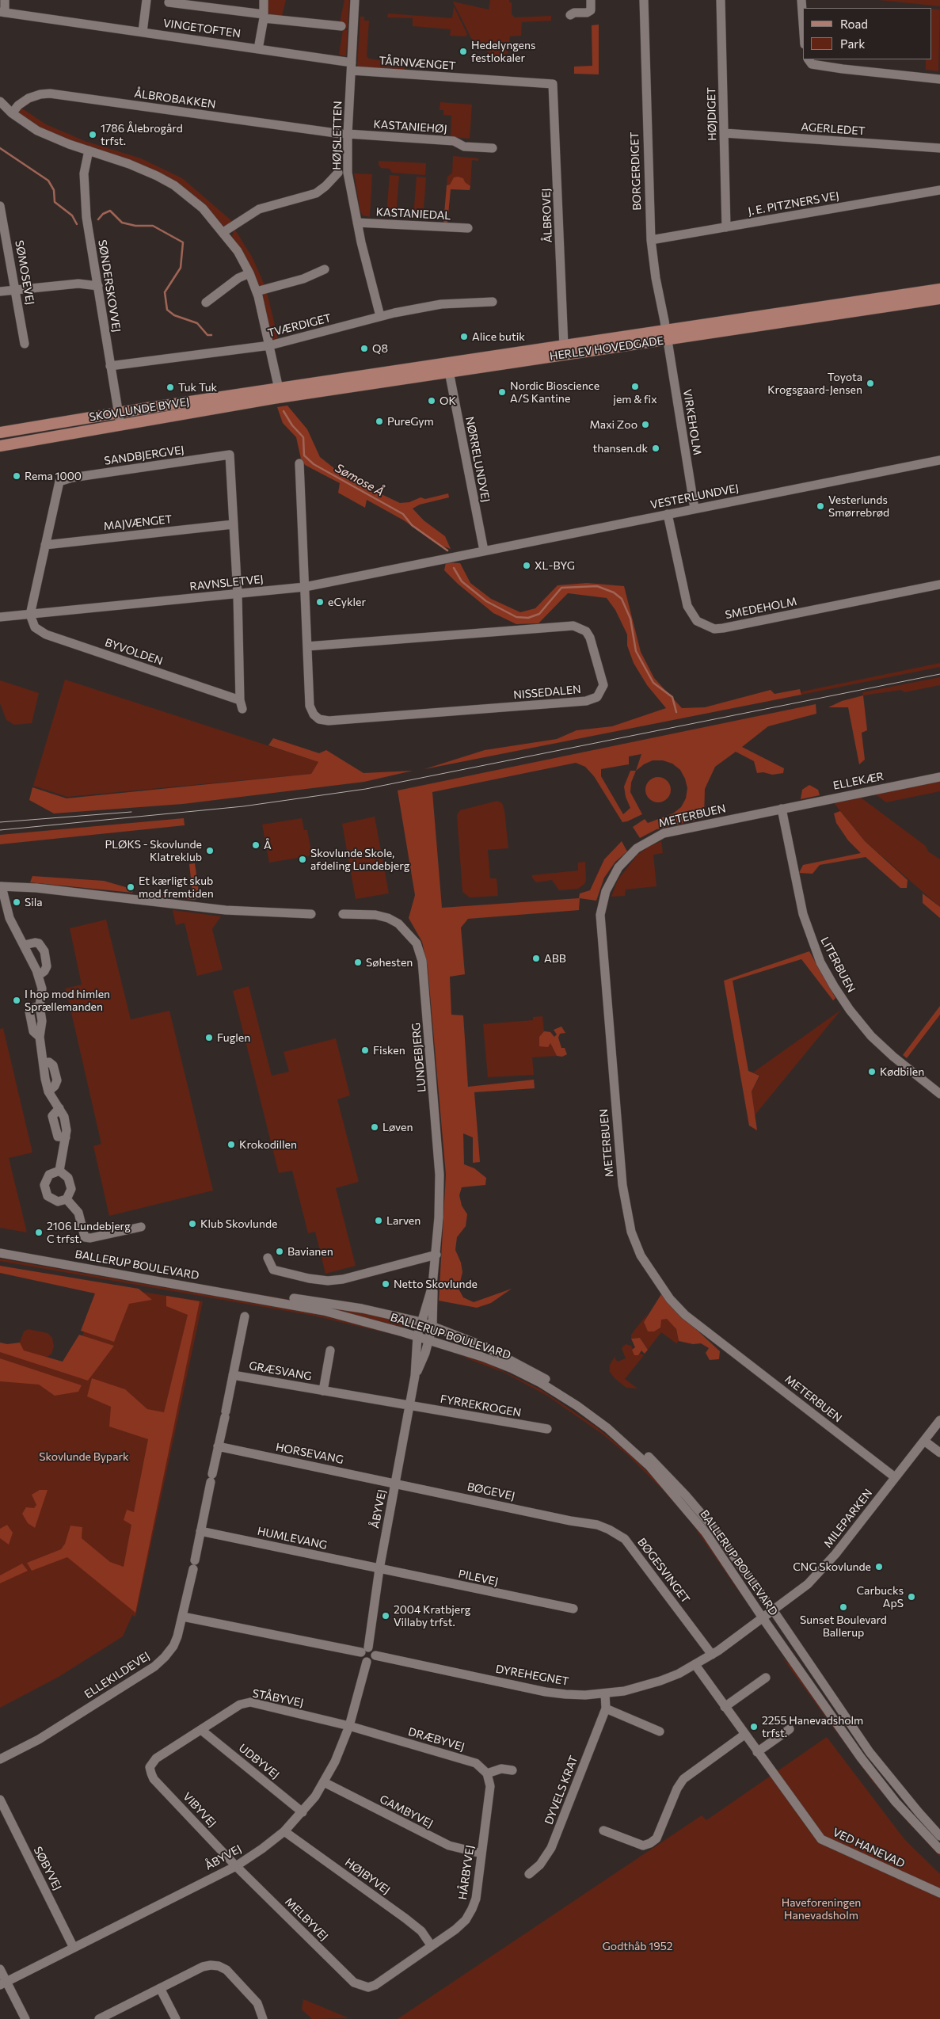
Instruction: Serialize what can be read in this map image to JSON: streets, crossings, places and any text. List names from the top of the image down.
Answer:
{
  "streets": {
    "main road": ["HERLEV HOVEDGADE", "SKOVLUNDE BYVEJ"],
    "street": [
      "VINGETOFTEN",
      "TÅRNVÆNGET",
      "ÅLBROBAKKEN",
      "HØJDIGET",
      "KASTANIEHØJ",
      "AGERLEDET",
      "HØJSLETTEN",
      "BORGERDIGET",
      "J. E. PITZNERS VEJ",
      "KASTANIEDAL",
      "ÅLBROVEJ",
      "SØMOSEVEJ",
      "SØNDERSKOVVEJ",
      "TVÆRDIGET",
      "VIRKEHOLM",
      "SANDBJERGVEJ",
      "NØRRELUNDVEJ",
      "VESTERLUNDVEJ",
      "MAJVÆNGET",
      "RAVNSLETVEJ",
      "SMEDEHOLM",
      "BYVOLDEN",
      "NISSEDALEN",
      "ELLEKÆR",
      "METERBUEN",
      "LITERBUEN",
      "LUNDEBJERG",
      "BALLERUP BOULEVARD",
      "GRÆSVANG",
      "FYRREKROGEN",
      "HORSEVANG",
      "BØGEVEJ",
      "ÅBYVEJ",
      "MILEPARKEN",
      "HUMLEVANG",
      "BØGESVINGET",
      "PILEVEJ",
      "ELLEKILDEVEJ",
      "DYREHEGNET",
      "STÅBYVEJ",
      "DRÆBYVEJ",
      "UDBYVEJ",
      "DYVELS KRAT",
      "VIBYVEJ",
      "GAMBYVEJ",
      "VED HANEVAD",
      "SØBYVEJ",
      "HÅRBYVEJ",
      "HØJBYVEJ",
      "MELBYVEJ"
    ]
  },
  "crossings": [
    ["VINGETOFTEN", "TÅRNVÆNGET"],
    ["VINGETOFTEN", "HØJSLETTEN"],
    ["TÅRNVÆNGET", "HØJSLETTEN"],
    ["TÅRNVÆNGET", "ÅLBROVEJ"],
    ["ÅLBROBAKKEN", "KASTANIEHØJ"],
    ["ÅLBROBAKKEN", "HØJSLETTEN"],
    ["HØJDIGET", "AGERLEDET"],
    ["HØJDIGET", "J. E. PITZNERS VEJ"],
    ["KASTANIEHØJ", "HØJSLETTEN"],
    ["HØJSLETTEN", "KASTANIEDAL"],
    ["HØJSLETTEN", "TVÆRDIGET"],
    ["BORGERDIGET", "J. E. PITZNERS VEJ"],
    ["BORGERDIGET", "HERLEV HOVEDGADE"],
    ["BORGERDIGET", "VIRKEHOLM"],
    ["ÅLBROVEJ", "HERLEV HOVEDGADE"],
    ["SØNDERSKOVVEJ", "TVÆRDIGET"],
    ["SØNDERSKOVVEJ", "SKOVLUNDE BYVEJ"],
    ["HERLEV HOVEDGADE", "SKOVLUNDE BYVEJ"],
    ["HERLEV HOVEDGADE", "VIRKEHOLM"],
    ["HERLEV HOVEDGADE", "NØRRELUNDVEJ"],
    ["VIRKEHOLM", "VESTERLUNDVEJ"],
    ["SANDBJERGVEJ", "MAJVÆNGET"],
    ["SANDBJERGVEJ", "RAVNSLETVEJ"],
    ["SANDBJERGVEJ", "BYVOLDEN"],
    ["NØRRELUNDVEJ", "VESTERLUNDVEJ"],
    ["VESTERLUNDVEJ", "RAVNSLETVEJ"],
    ["VESTERLUNDVEJ", "SMEDEHOLM"],
    ["RAVNSLETVEJ", "BYVOLDEN"],
    ["RAVNSLETVEJ", "NISSEDALEN"],
    ["ELLEKÆR", "METERBUEN"],
    ["ELLEKÆR", "LITERBUEN"],
    ["METERBUEN", "LITERBUEN"],
    ["METERBUEN", "MILEPARKEN"],
    ["LUNDEBJERG", "BALLERUP BOULEVARD"],
    ["LUNDEBJERG", "ÅBYVEJ"],
    ["BALLERUP BOULEVARD", "ÅBYVEJ"],
    ["BALLERUP BOULEVARD", "MILEPARKEN"],
    ["BALLERUP BOULEVARD", "DYREHEGNET"],
    ["GRÆSVANG", "FYRREKROGEN"],
    ["GRÆSVANG", "HORSEVANG"],
    ["GRÆSVANG", "ÅBYVEJ"],
    ["FYRREKROGEN", "ÅBYVEJ"],
    ["HORSEVANG", "BØGEVEJ"],
    ["HORSEVANG", "ÅBYVEJ"],
    ["BØGEVEJ", "ÅBYVEJ"],
    ["BØGEVEJ", "BØGESVINGET"],
    ["ÅBYVEJ", "HUMLEVANG"],
    ["ÅBYVEJ", "PILEVEJ"],
    ["ÅBYVEJ", "DYREHEGNET"],
    ["ÅBYVEJ", "STÅBYVEJ"],
    ["ÅBYVEJ", "DRÆBYVEJ"],
    ["ÅBYVEJ", "UDBYVEJ"],
    ["ÅBYVEJ", "VIBYVEJ"],
    ["ÅBYVEJ", "GAMBYVEJ"],
    ["ÅBYVEJ", "SØBYVEJ"],
    ["ÅBYVEJ", "HØJBYVEJ"],
    ["ÅBYVEJ", "MELBYVEJ"],
    ["MILEPARKEN", "DYREHEGNET"],
    ["HUMLEVANG", "PILEVEJ"],
    ["HUMLEVANG", "ELLEKILDEVEJ"],
    ["BØGESVINGET", "DYREHEGNET"],
    ["DYREHEGNET", "DYVELS KRAT"],
    ["DYREHEGNET", "VED HANEVAD"],
    ["STÅBYVEJ", "DRÆBYVEJ"],
    ["STÅBYVEJ", "UDBYVEJ"],
    ["STÅBYVEJ", "VIBYVEJ"],
    ["DRÆBYVEJ", "HÅRBYVEJ"],
    ["VIBYVEJ", "MELBYVEJ"],
    ["GAMBYVEJ", "HÅRBYVEJ"],
    ["HÅRBYVEJ", "HØJBYVEJ"],
    ["HÅRBYVEJ", "MELBYVEJ"]
  ],
  "water": ["Sømose Å"],
  "parks": ["Skovlunde Bypark", "Haveforeningen Hanevadsholm", "Godthåb 1952"],
  "places": [
    "Hedelyngens festlokaler",
    "1786 Ålebrogård trfst.",
    "Alice butik",
    "Q8",
    "Toyota Krogsgaard-Jensen",
    "jem & fix",
    "Tuk Tuk",
    "Nordic Bioscience A/S Kantine",
    "OK",
    "PureGym",
    "Maxi Zoo",
    "thansen.dk",
    "Rema 1000",
    "Vesterlunds Smørrebrød",
    "XL-BYG",
    "eCykler",
    "Å",
    "PLØKS - Skovlunde Klatreklub",
    "Skovlunde Skole, afdeling Lundebjerg",
    "Et kærligt skub mod fremtiden",
    "Sila",
    "ABB",
    "Søhesten",
    "I hop mod himlen Sprællemanden",
    "Fuglen",
    "Fisken",
    "Kødbilen",
    "Løven",
    "Krokodillen",
    "Larven",
    "Klub Skovlunde",
    "2106 Lundebjerg C trfst.",
    "Bavianen",
    "Netto Skovlunde",
    "CNG Skovlunde",
    "Carbucks ApS",
    "Sunset Boulevard Ballerup",
    "2004 Kratbjerg Villaby trfst.",
    "2255 Hanevadsholm trfst."
  ],
  "legend": ["Road", "Park"]
}
